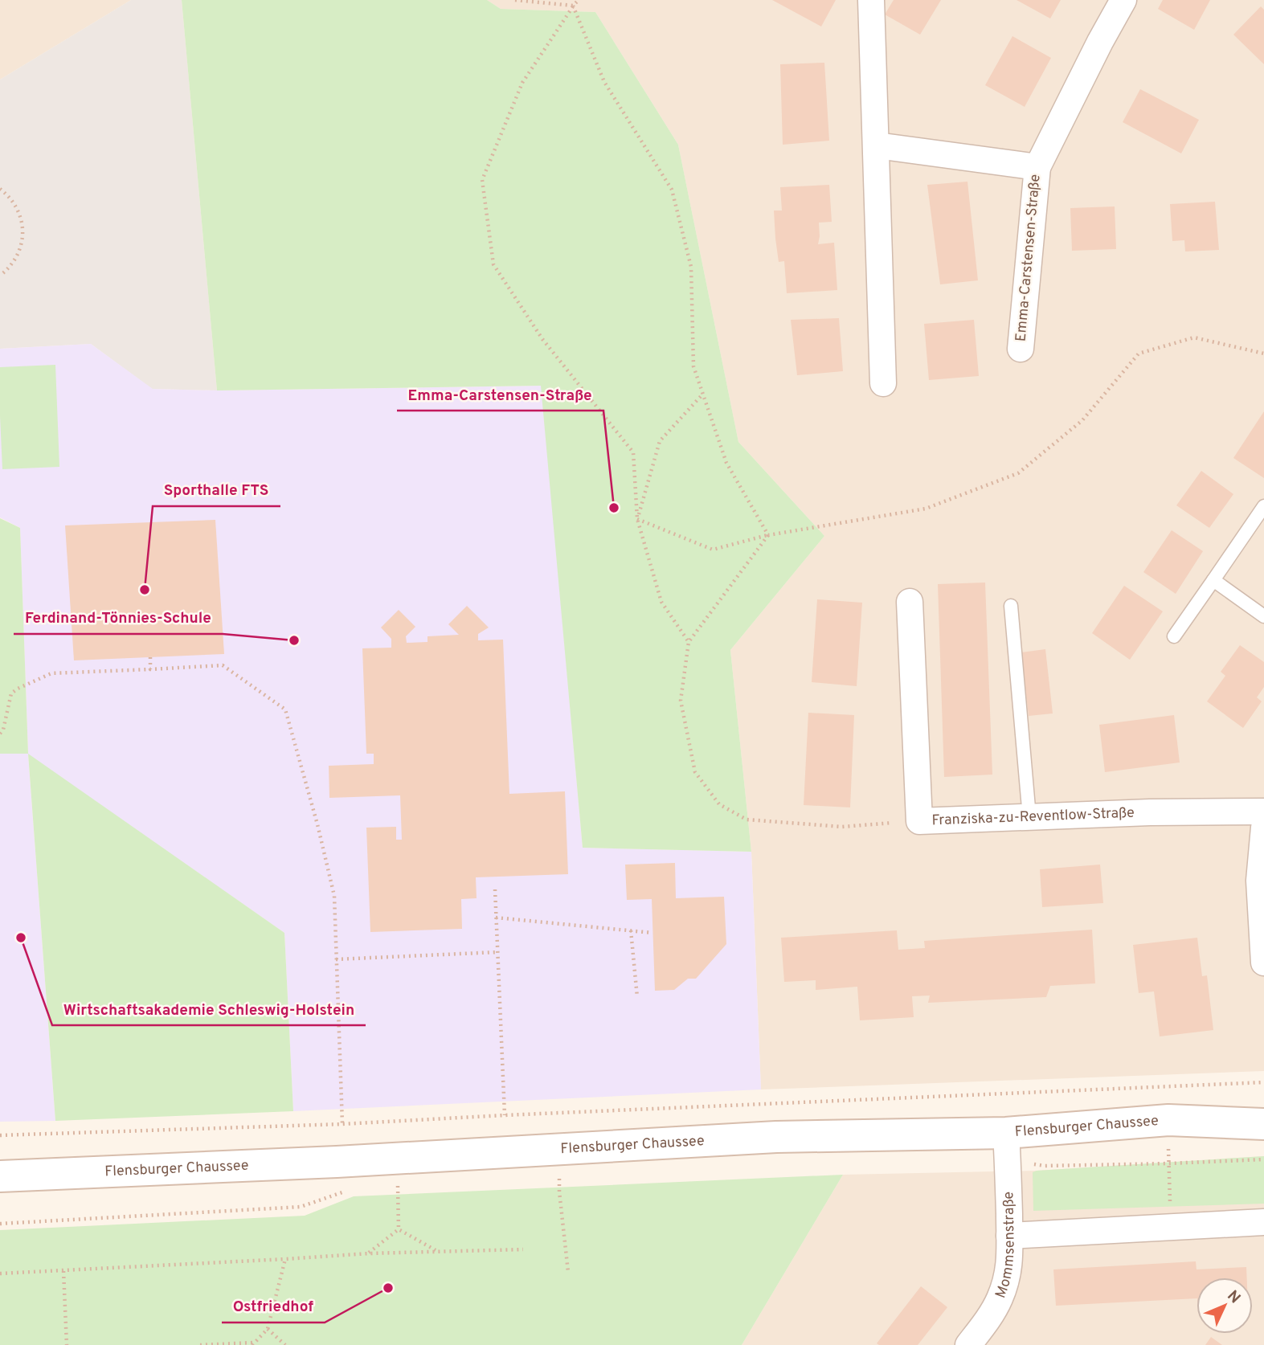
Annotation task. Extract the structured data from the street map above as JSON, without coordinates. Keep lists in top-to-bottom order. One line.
{"streets":{"main road":["Flensburger Chaussee"],"street":["Emma-Carstensen-Straße","Franziska-zu-Reventlow-Straße","Mommsenstraße"]},"crossings":[["Flensburger Chaussee","Mommsenstraße"]],"places":["Emma-Carstensen-Straße","Sporthalle FTS","Ferdinand-Tönnies-Schule","Wirtschaftsakademie Schleswig-Holstein","Ostfriedhof"],"north":"top right"}
